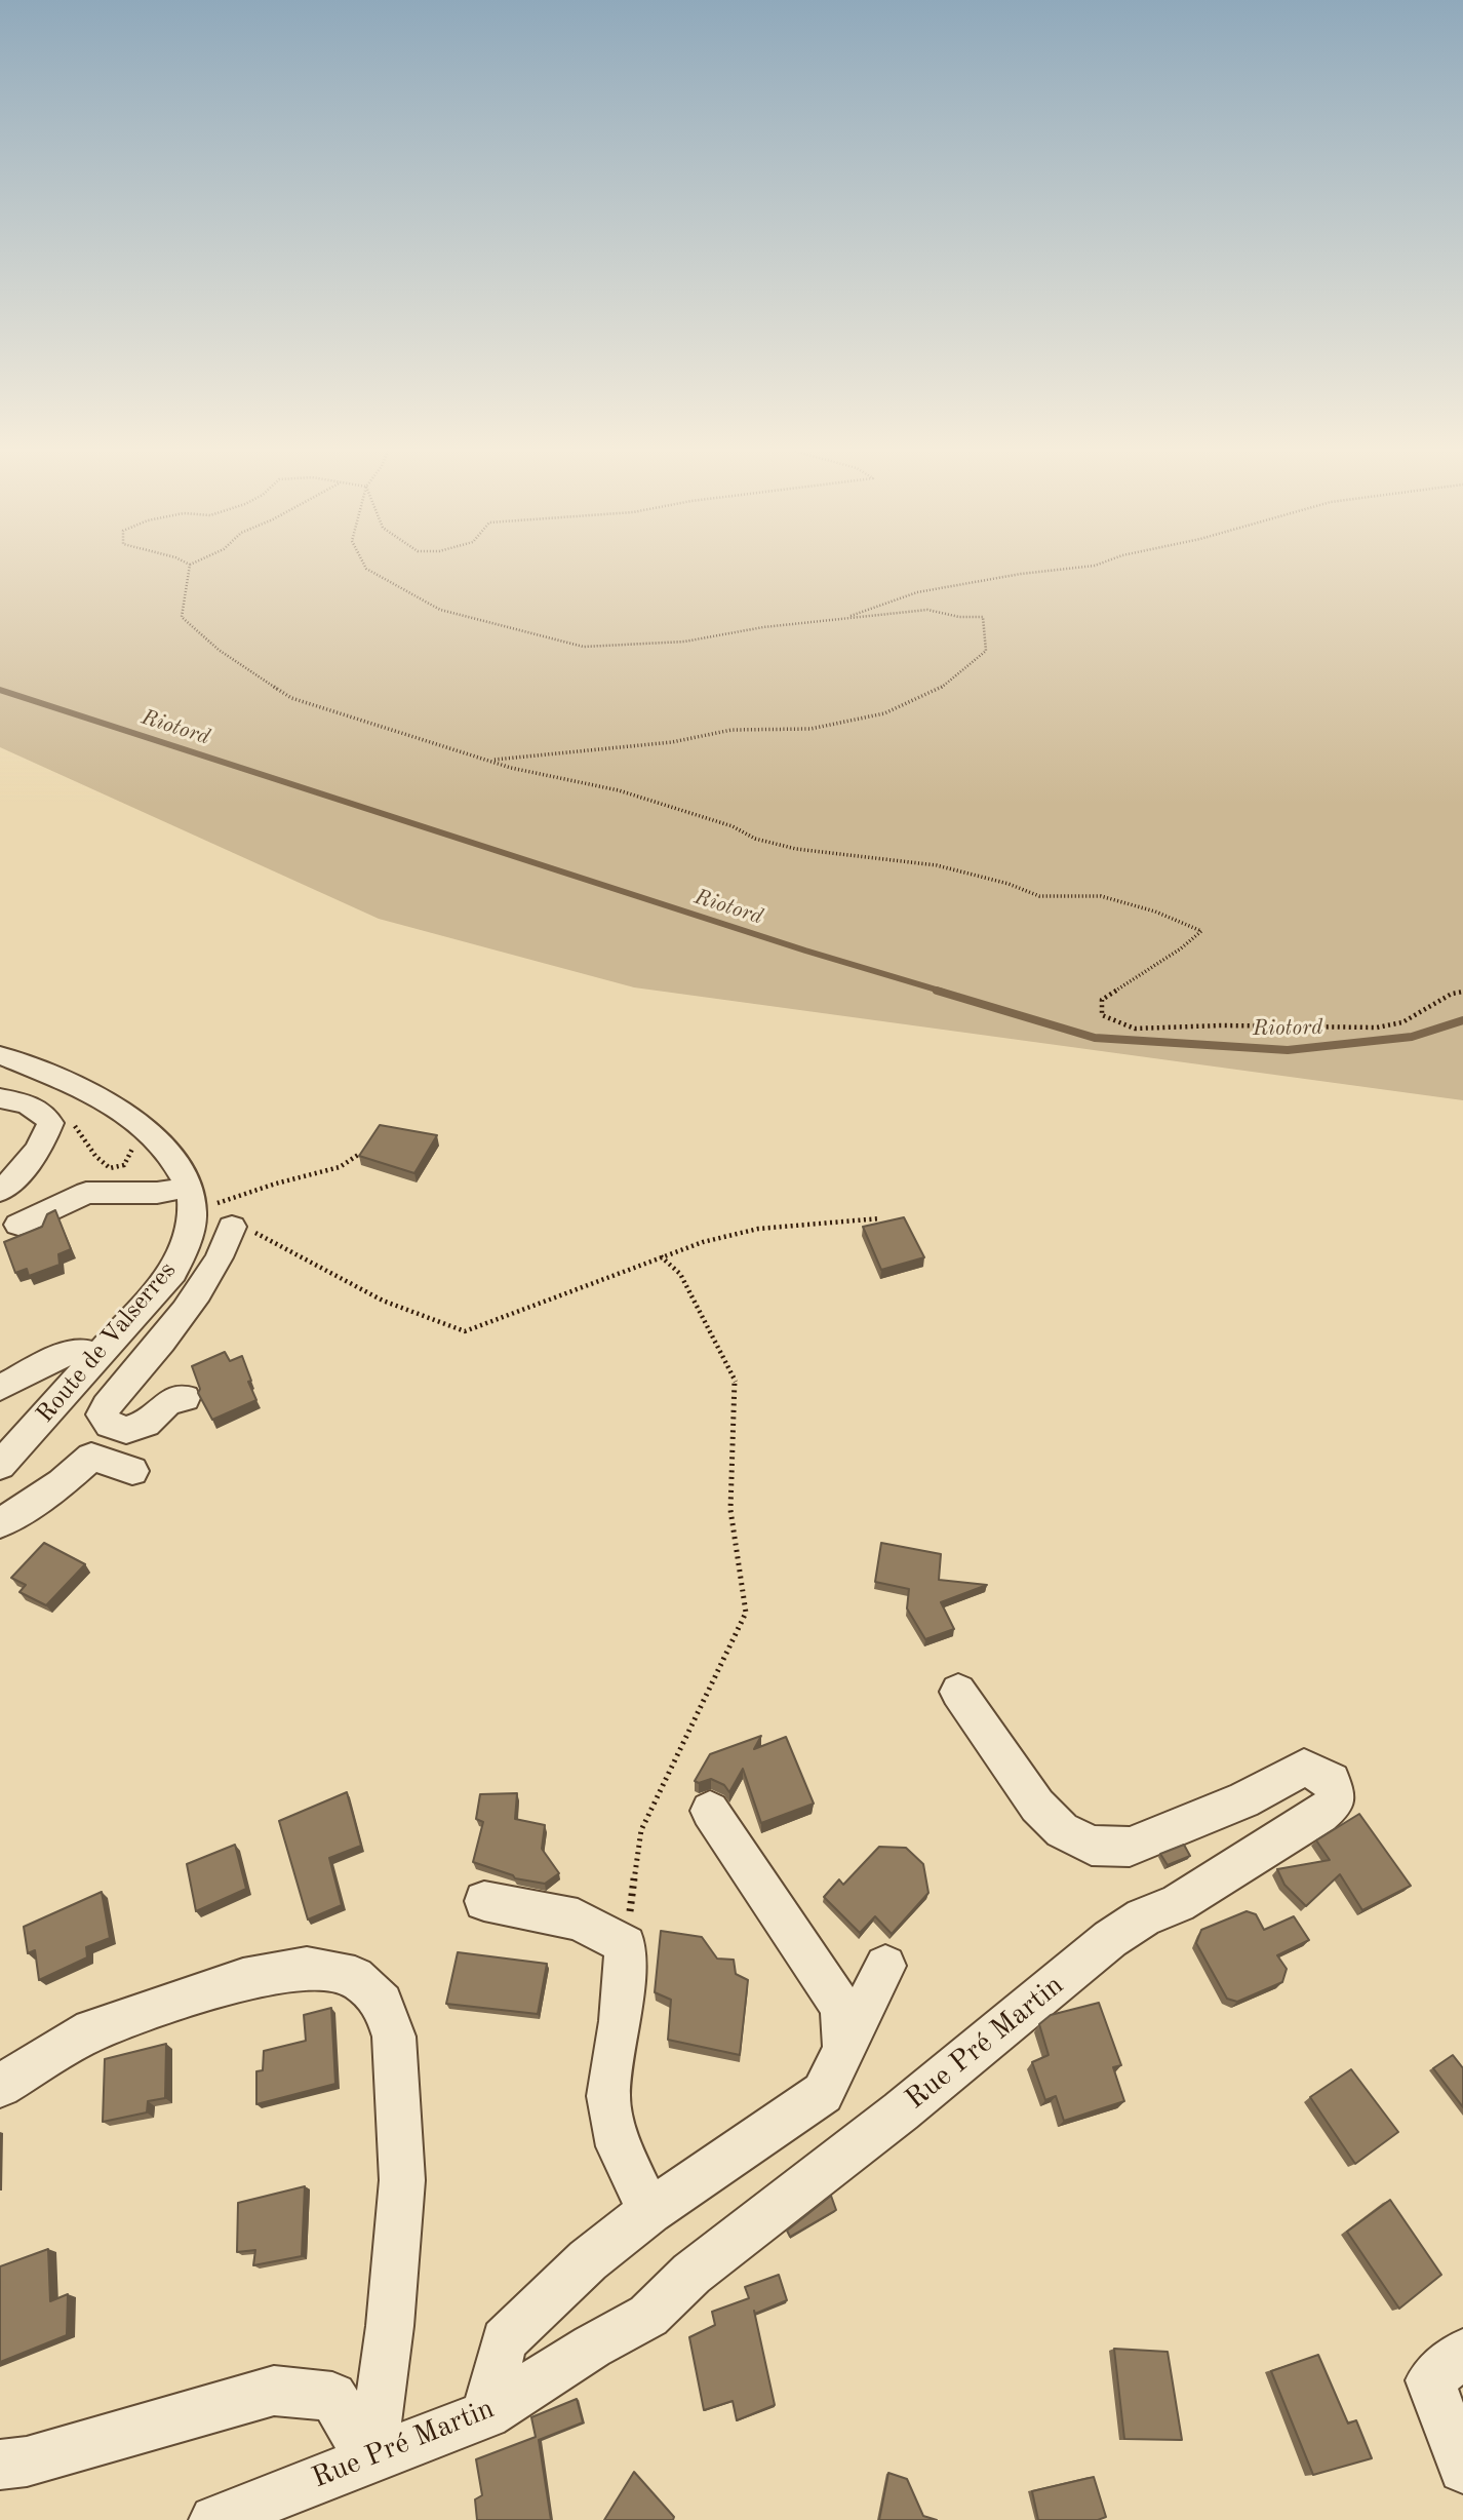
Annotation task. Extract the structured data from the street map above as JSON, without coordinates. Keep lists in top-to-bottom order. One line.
{"streets":{"street":["Route de Valserres","Rue Pré Martin"]},"water":["Riotord"]}
